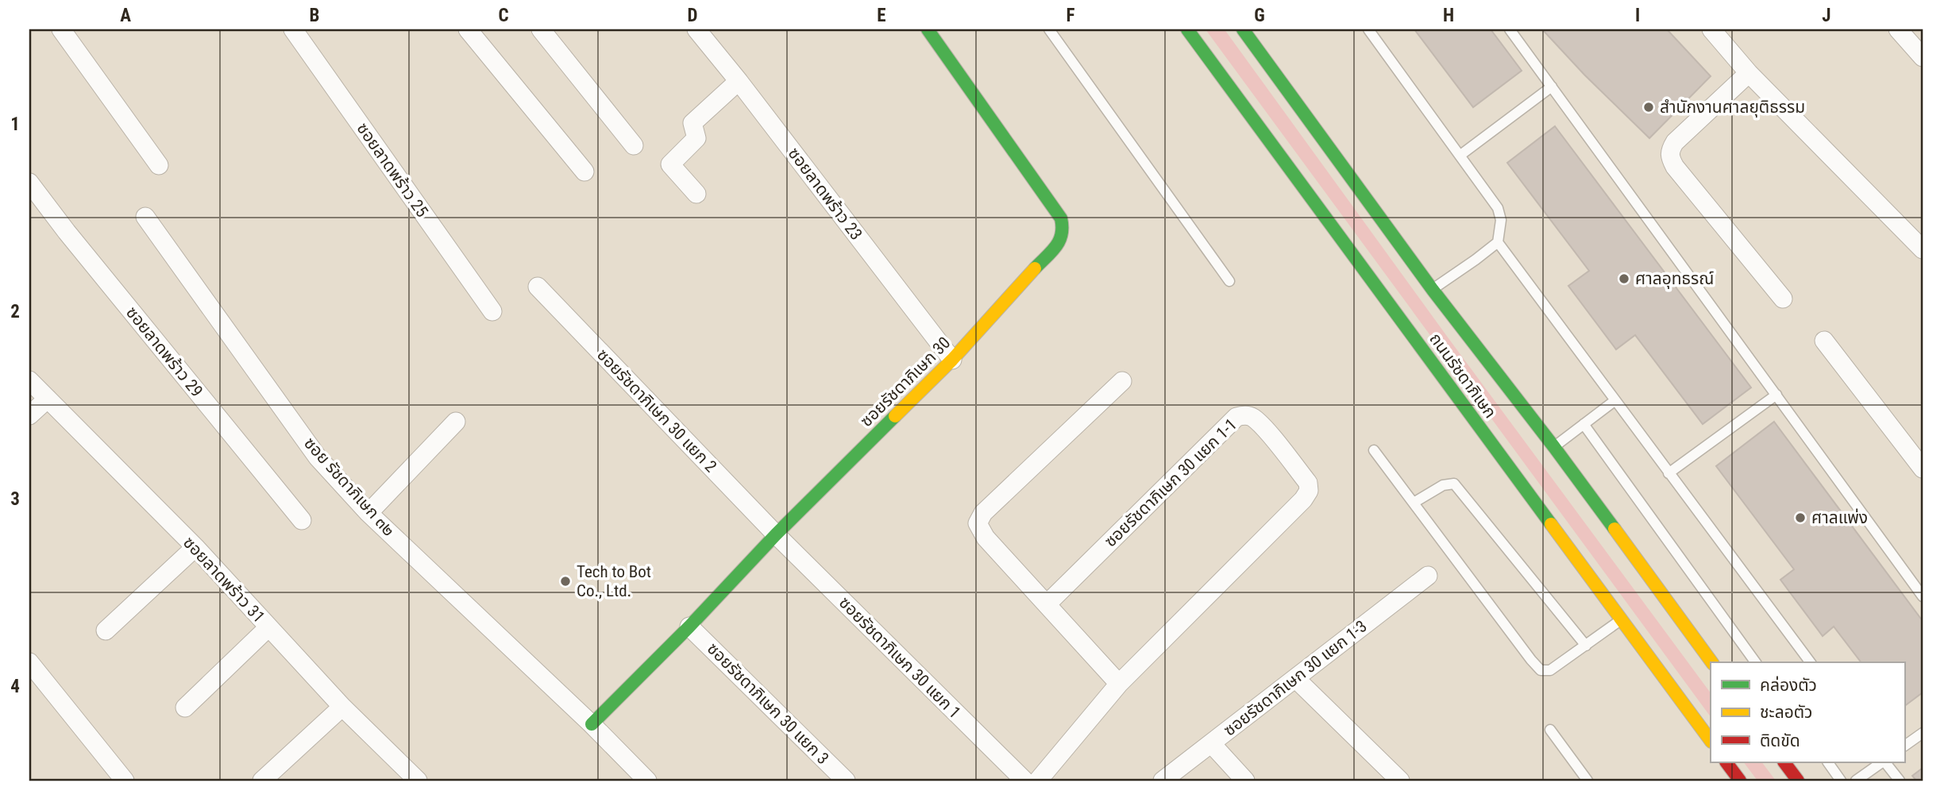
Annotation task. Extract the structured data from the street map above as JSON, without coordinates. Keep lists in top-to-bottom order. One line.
{"streets":{"main road":["ถนนรัชดาภิเษก","ซอยรัชดาภิเษก 30"],"street":["ซอยลาดพร้าว 25","ซอยลาดพร้าว 23","ซอยลาดพร้าว 29","ซอยรัชดาภิเษก 30 แยก 2","ซอยรัชดาภิเษก 30 แยก 1-1","ซอย รัชดาภิเษก ๓๒","ซอยลาดพร้าว 31","ซอยรัชดาภิเษก 30 แยก 1","ซอยรัชดาภิเษก 30 แยก 1-3","ซอยรัชดาภิเษก 30 แยก 3"]},"crossings":[["ซอยลาดพร้าว 23","ซอยรัชดาภิเษก 30"],["ซอยรัชดาภิเษก 30","ซอยรัชดาภิเษก 30 แยก 2"],["ซอยรัชดาภิเษก 30","ซอย รัชดาภิเษก ๓๒"],["ซอยรัชดาภิเษก 30","ซอยรัชดาภิเษก 30 แยก 1"],["ซอยรัชดาภิเษก 30","ซอยรัชดาภิเษก 30 แยก 3"],["ซอยรัชดาภิเษก 30 แยก 2","ซอยรัชดาภิเษก 30 แยก 1"]],"places":["สำนักงานศาลยุติธรรม","ศาลอุทธรณ์","ศาลแพ่ง","Tech to Bot Co., Ltd."],"legend":["คล่องตัว","ชะลอตัว","ติดขัด"],"grid":{"columns":["A","B","C","D","E","F","G","H","I","J"],"rows":["1","2","3","4"]}}
